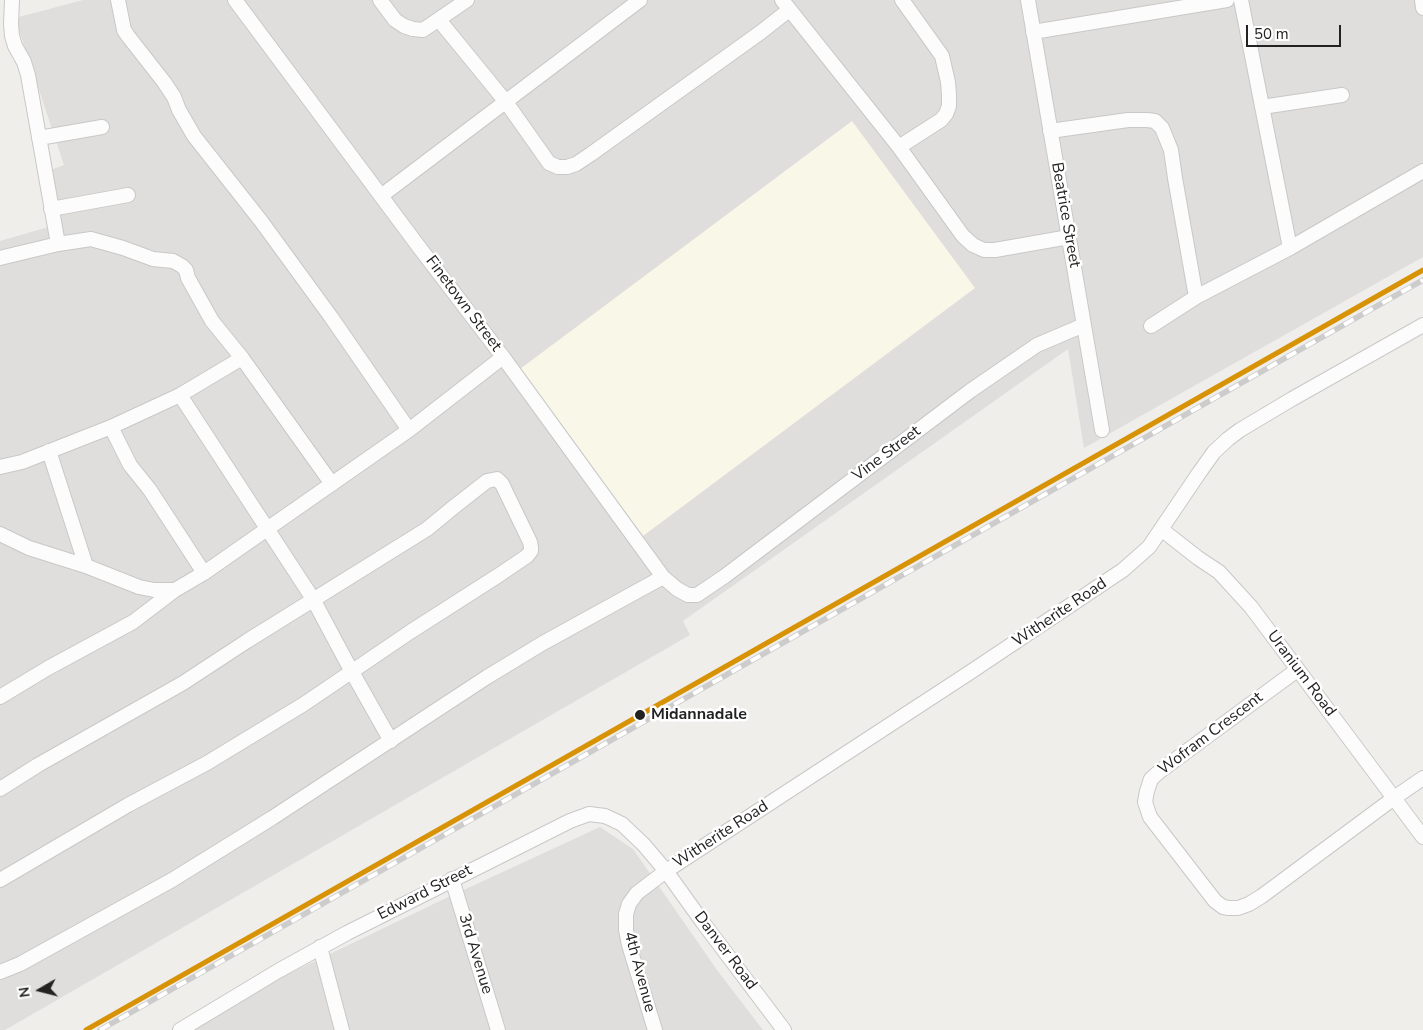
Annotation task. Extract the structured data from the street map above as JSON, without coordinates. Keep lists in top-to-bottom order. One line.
{"streets":{"street":["Beatrice Street","Finetown Street","Vine Street","Witherite Road","Uranium Road","Wofram Crescent","Edward Street","Danver Road","3rd Avenue","4th Avenue"]},"crossings":[["Beatrice Street","Vine Street"],["Finetown Street","Vine Street"],["Witherite Road","Uranium Road"],["Witherite Road","Edward Street"],["Witherite Road","Danver Road"],["Witherite Road","4th Avenue"],["Uranium Road","Wofram Crescent"],["Edward Street","Danver Road"],["Edward Street","3rd Avenue"],["Edward Street","4th Avenue"],["Danver Road","4th Avenue"]],"places":["Midannadale"],"scale_bar":"50 m","north":"left"}
